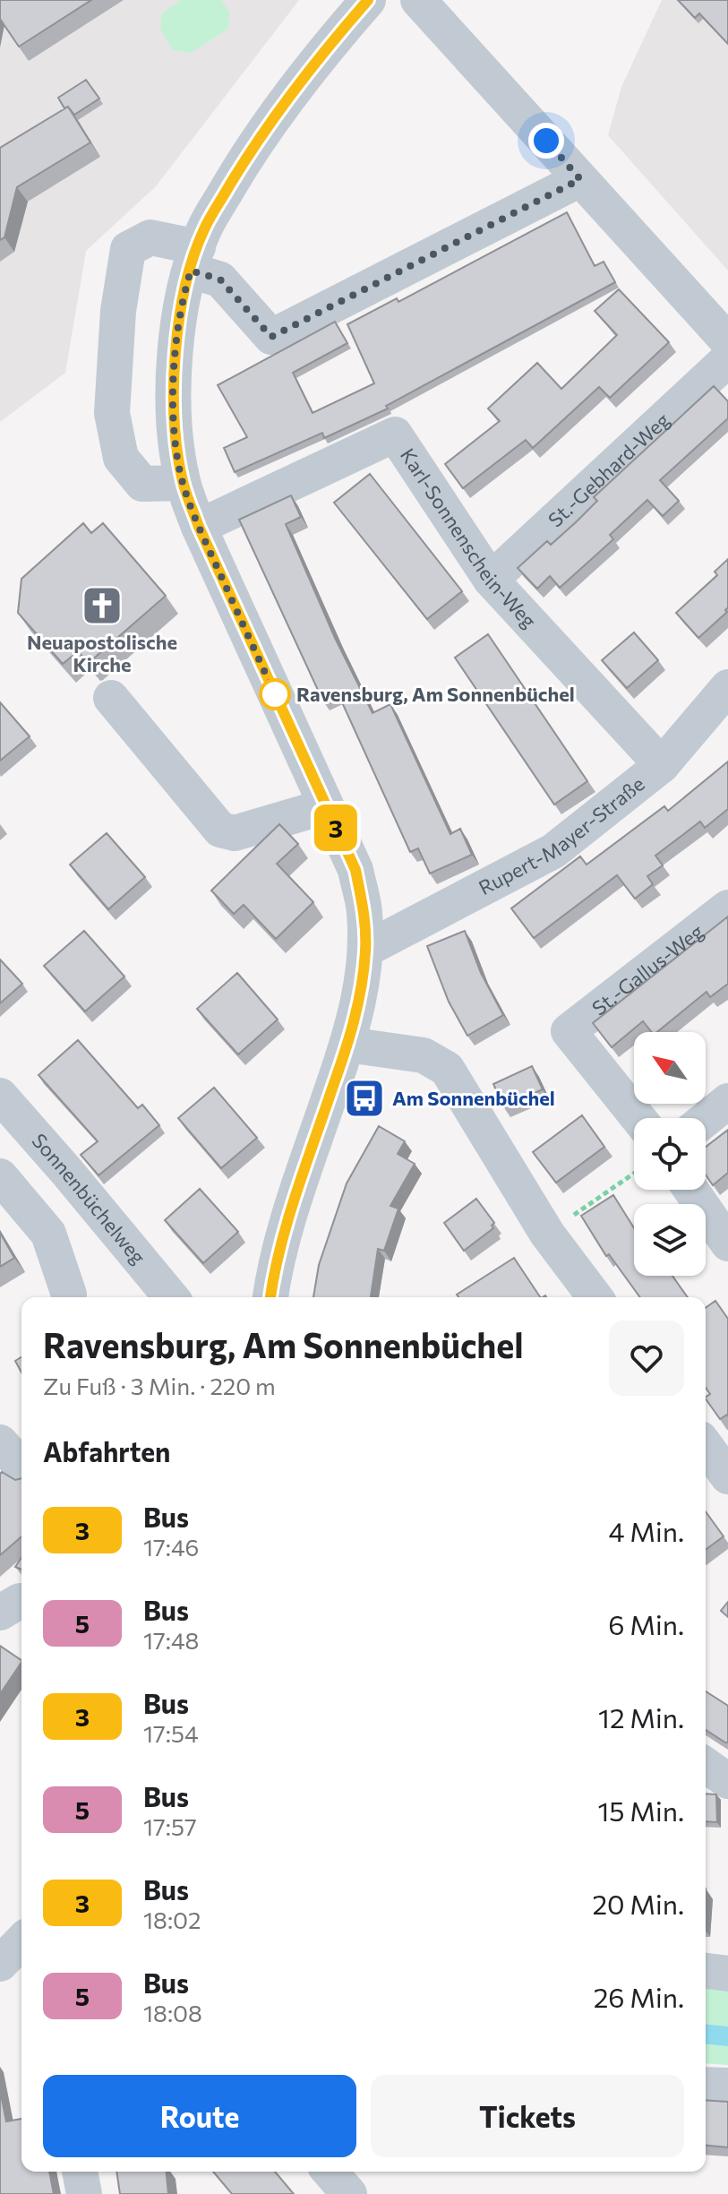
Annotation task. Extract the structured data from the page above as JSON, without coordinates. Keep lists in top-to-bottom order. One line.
{"streets":{"street":["St.-Gebhard-Weg","Karl-Sonnenschein-Weg","Rupert-Mayer-Straße","St.-Gallus-Weg","Sonnenbüchelweg"]},"crossings":[["St.-Gebhard-Weg","Karl-Sonnenschein-Weg"],["Karl-Sonnenschein-Weg","Rupert-Mayer-Straße"]],"places":{"church":["Neuapostolische Kirche"],"other":["Ravensburg, Am Sonnenbüchel"],"bus stop":["Am Sonnenbüchel"]},"lines":["bus line 3"],"north":"top left","page":{"on_map":"3","heading":[["Ravensburg, Am Sonnenbüchel","Zu Fuß · 3 Min. · 220 m"],"Abfahrten"],"list":[{"mark":"3","name":"Bus","note":"17:46","value":"4 Min."},{"mark":"5","name":"Bus","note":"17:48","value":"6 Min."},{"mark":"3","name":"Bus","note":"17:54","value":"12 Min."},{"mark":"5","name":"Bus","note":"17:57","value":"15 Min."},{"mark":"3","name":"Bus","note":"18:02","value":"20 Min."},{"mark":"5","name":"Bus","note":"18:08","value":"26 Min."}],"buttons":["Route","Tickets"]}}
